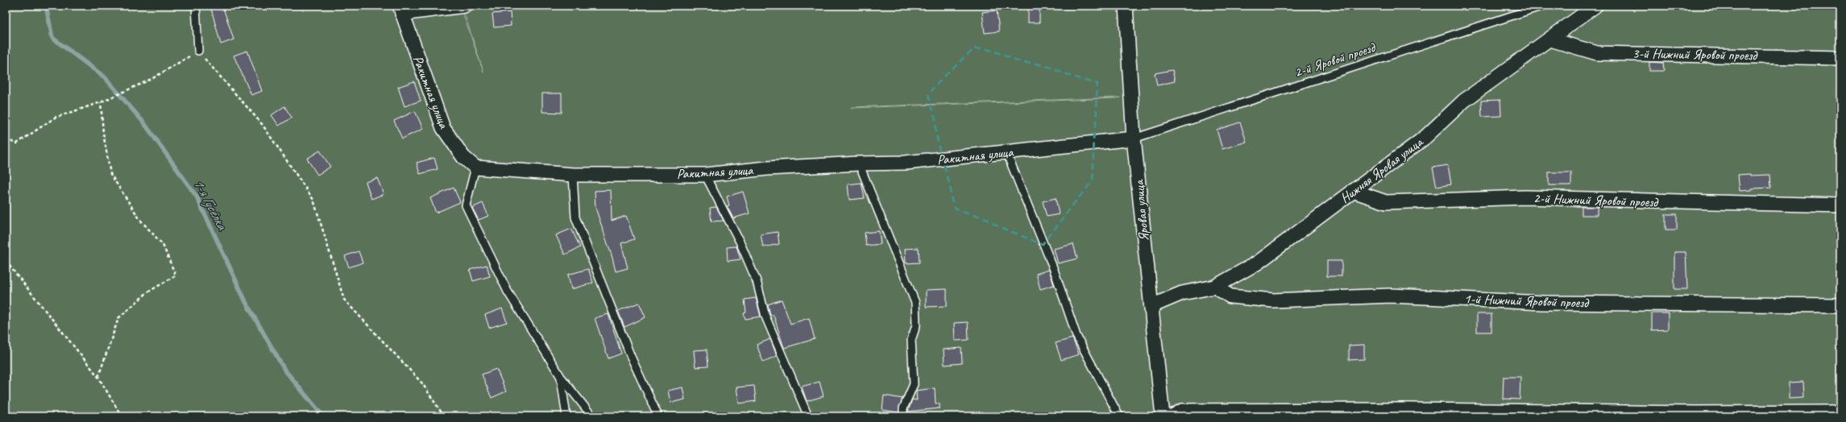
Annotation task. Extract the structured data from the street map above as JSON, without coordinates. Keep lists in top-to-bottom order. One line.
{"streets":{"street":["3-й Нижний Яровой проезд","Ракитная улица","Нижняя Яровая улица","2-й Нижний Яровой проезд","Яровая улица","1-й Нижний Яровой проезд"],"lane":["2-й Яровой проезд"]},"crossings":[["3-й Нижний Яровой проезд","Нижняя Яровая улица"],["2-й Яровой проезд","Ракитная улица"],["2-й Яровой проезд","Яровая улица"],["Ракитная улица","Яровая улица"],["Нижняя Яровая улица","2-й Нижний Яровой проезд"],["Нижняя Яровая улица","Яровая улица"],["Нижняя Яровая улица","1-й Нижний Яровой проезд"]],"water":["1-я Гусёлка"]}
